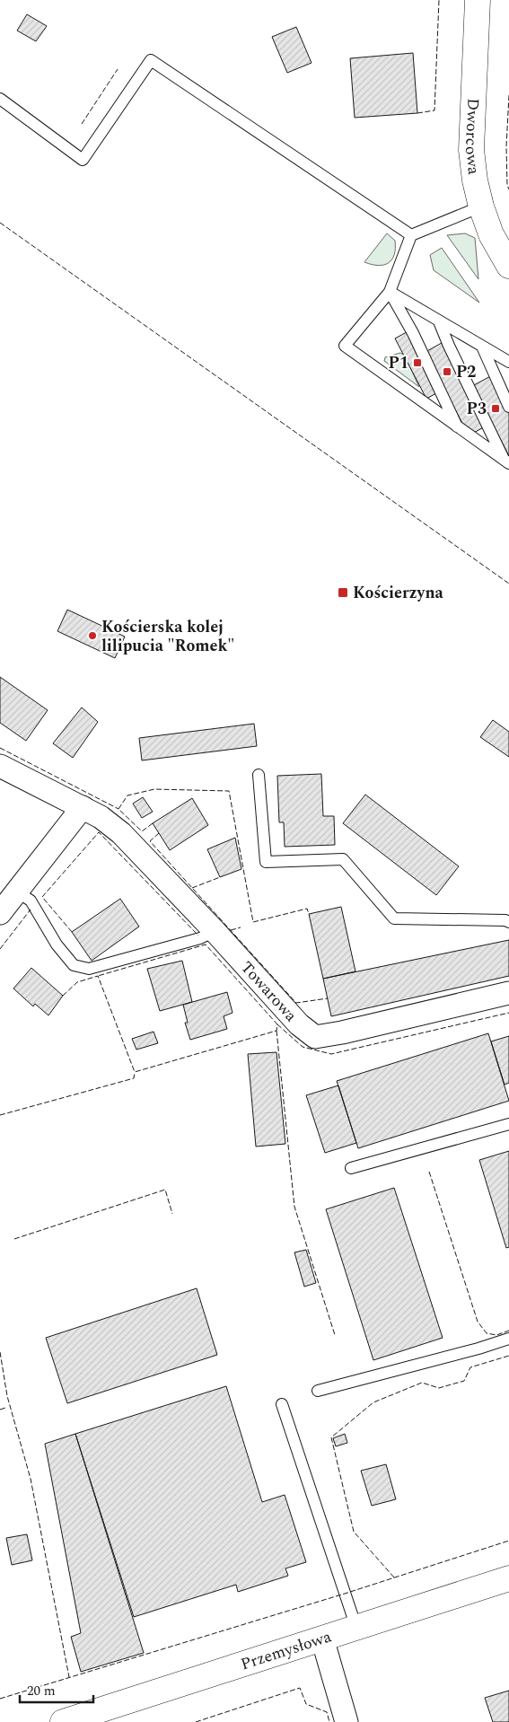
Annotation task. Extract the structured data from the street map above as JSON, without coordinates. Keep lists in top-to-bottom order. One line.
{"streets":{"main road":["Dworcowa","Przemysłowa"],"street":["Towarowa"]},"places":{"transit":["P1","P2","P3","Kościerzyna"],"other":["Kościerska kolej lilipucia \"Romek\""]},"scale_bar":"20 m"}
